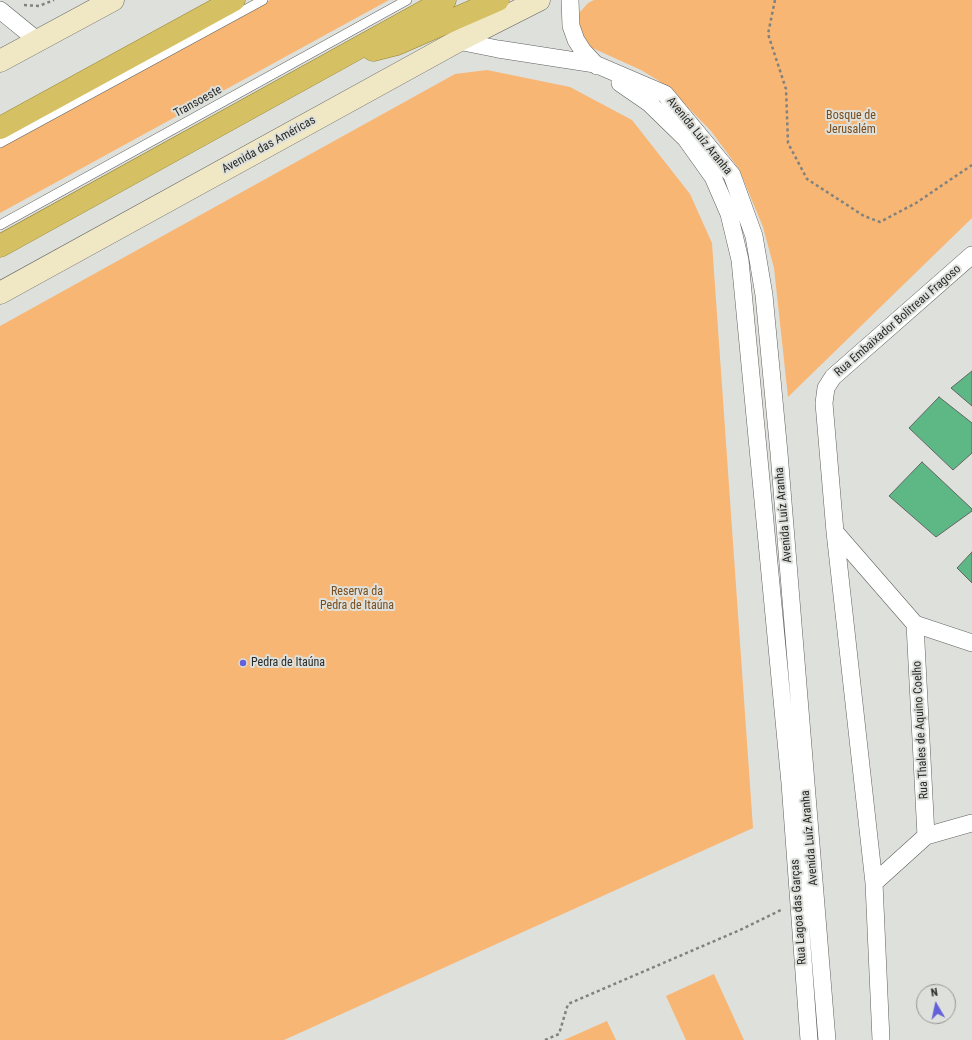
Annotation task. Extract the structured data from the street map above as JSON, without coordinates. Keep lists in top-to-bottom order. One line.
{"streets":{"main road":["Avenida das Américas"],"street":["Avenida Luíz Aranha","Rua Embaixador Bolitreau Fragoso","Rua Thales de Aquino Coelho","Rua Lagoa das Garças"],"lane":["Transoeste"]},"crossings":[["Avenida Luíz Aranha","Avenida das Américas"],["Avenida Luíz Aranha","Rua Lagoa das Garças"]],"parks":["Bosque de Jerusalém","Reserva da Pedra de Itaúna"],"places":["Pedra de Itaúna"],"north":"top"}
